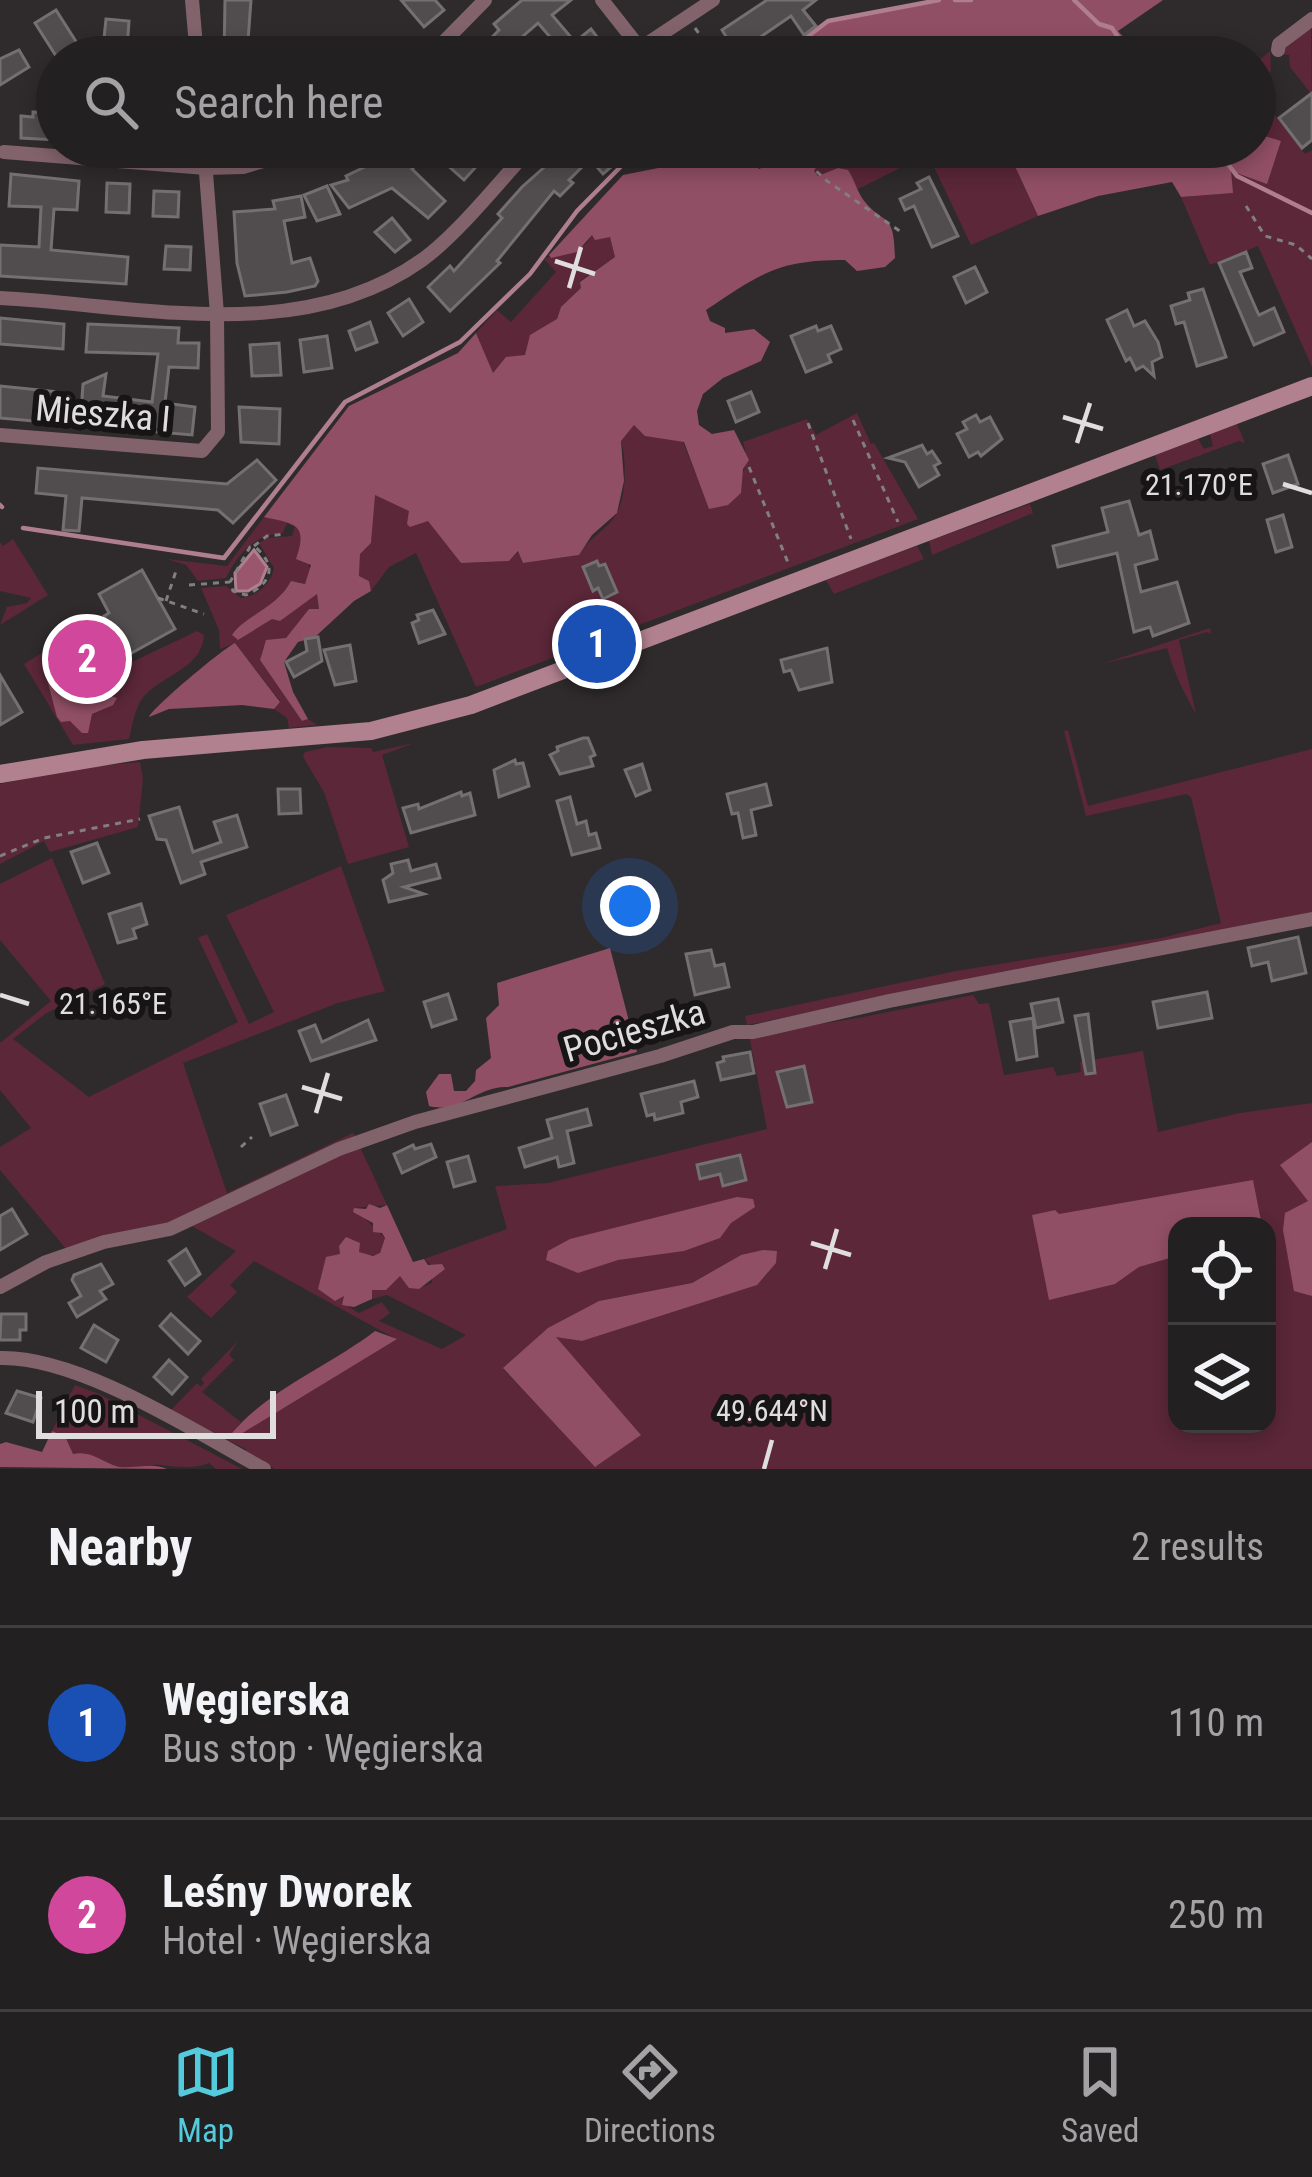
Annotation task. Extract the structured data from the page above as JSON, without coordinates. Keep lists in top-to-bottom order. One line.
{"streets":{"street":["Mieszka I","Pocieszka"]},"scale_bar":"100 m","page":{"search":"Search here","pins":["1","2"],"scale":"100 m","heading":["Nearby","2 results"],"list":[{"mark":"1","name":"Węgierska","note":"Bus stop · Węgierska","value":"110 m"},{"mark":"2","name":"Leśny Dworek","note":"Hotel · Węgierska","value":"250 m"}],"nav":["Map","Directions","Saved"]},"coordinates":["21.170°E","21.165°E","49.644°N"]}
